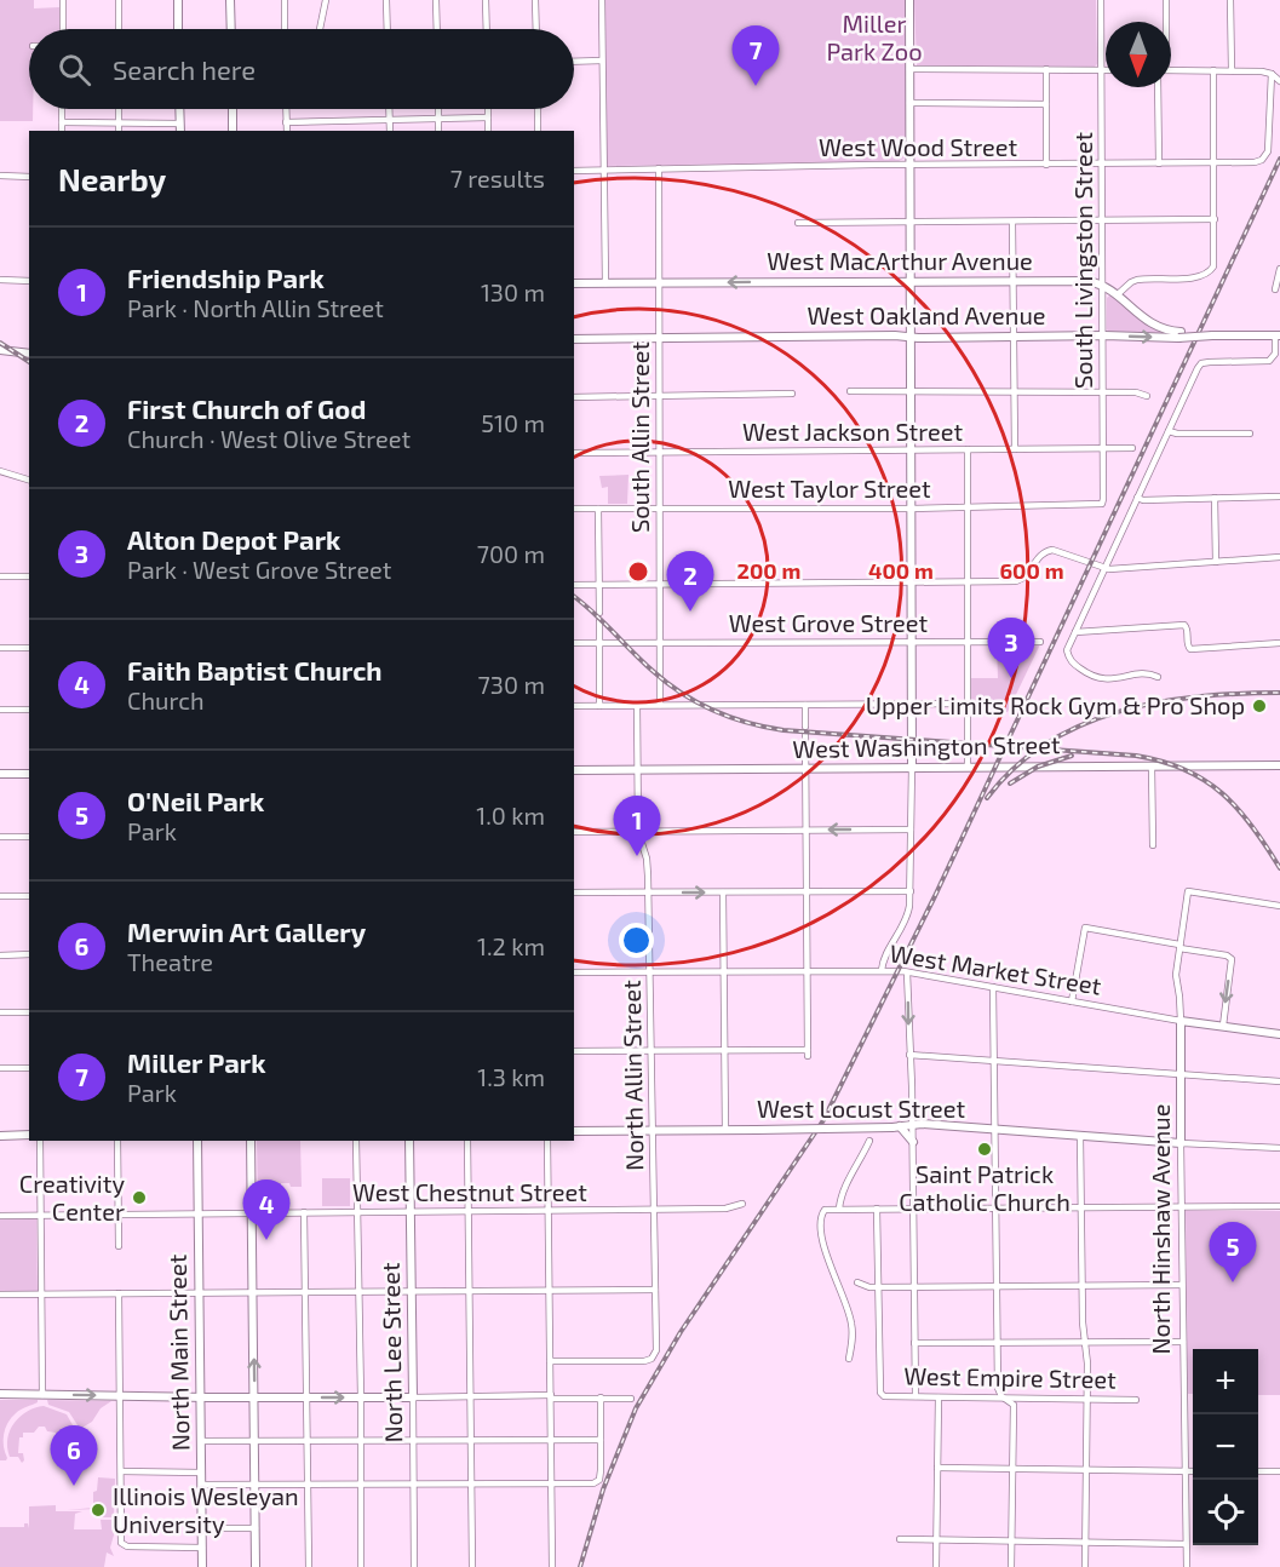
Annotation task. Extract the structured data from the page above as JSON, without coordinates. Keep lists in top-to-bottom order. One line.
{"streets":{"main road":["West MacArthur Avenue","West Oakland Avenue","West Washington Street","West Market Street","West Locust Street","North Hinshaw Avenue","North Main Street","North Lee Street"],"street":["West Wood Street","South Livingston Street","West Jackson Street","South Allin Street","West Taylor Street","West Grove Street","North Allin Street","West Chestnut Street","West Empire Street"]},"crossings":[["West Wood Street","South Livingston Street"],["West Wood Street","South Allin Street"],["South Livingston Street","West MacArthur Avenue"],["South Livingston Street","West Oakland Avenue"],["South Livingston Street","West Jackson Street"],["South Livingston Street","West Taylor Street"],["West MacArthur Avenue","West Oakland Avenue"],["West MacArthur Avenue","South Allin Street"],["West Oakland Avenue","South Allin Street"],["West Jackson Street","South Allin Street"],["South Allin Street","West Taylor Street"],["South Allin Street","West Grove Street"],["West Washington Street","North Allin Street"],["West Market Street","North Allin Street"],["West Market Street","North Hinshaw Avenue"],["North Allin Street","West Locust Street"],["North Allin Street","West Chestnut Street"],["West Locust Street","North Hinshaw Avenue"],["West Chestnut Street","North Main Street"],["West Chestnut Street","North Lee Street"]],"parks":["Miller Park Zoo"],"places":["Upper Limits Rock Gym & Pro Shop","Saint Patrick Catholic Church","Creativity Center","Illinois Wesleyan University"],"north":"bottom","page":{"pins":["7","2","3","1","4","5","6"],"search":"Search here","heading":["Nearby","7 results"],"list":[{"mark":"1","name":"Friendship Park","note":"Park · North Allin Street","value":"130 m"},{"mark":"2","name":"First Church of God","note":"Church · West Olive Street","value":"510 m"},{"mark":"3","name":"Alton Depot Park","note":"Park · West Grove Street","value":"700 m"},{"mark":"4","name":"Faith Baptist Church","note":"Church","value":"730 m"},{"mark":"5","name":"O'Neil Park","note":"Park","value":"1.0 km"},{"mark":"6","name":"Merwin Art Gallery","note":"Theatre","value":"1.2 km"},{"mark":"7","name":"Miller Park","note":"Park","value":"1.3 km"}],"map_buttons":["+","−"]},"rings":["200 m","400 m","600 m"]}
